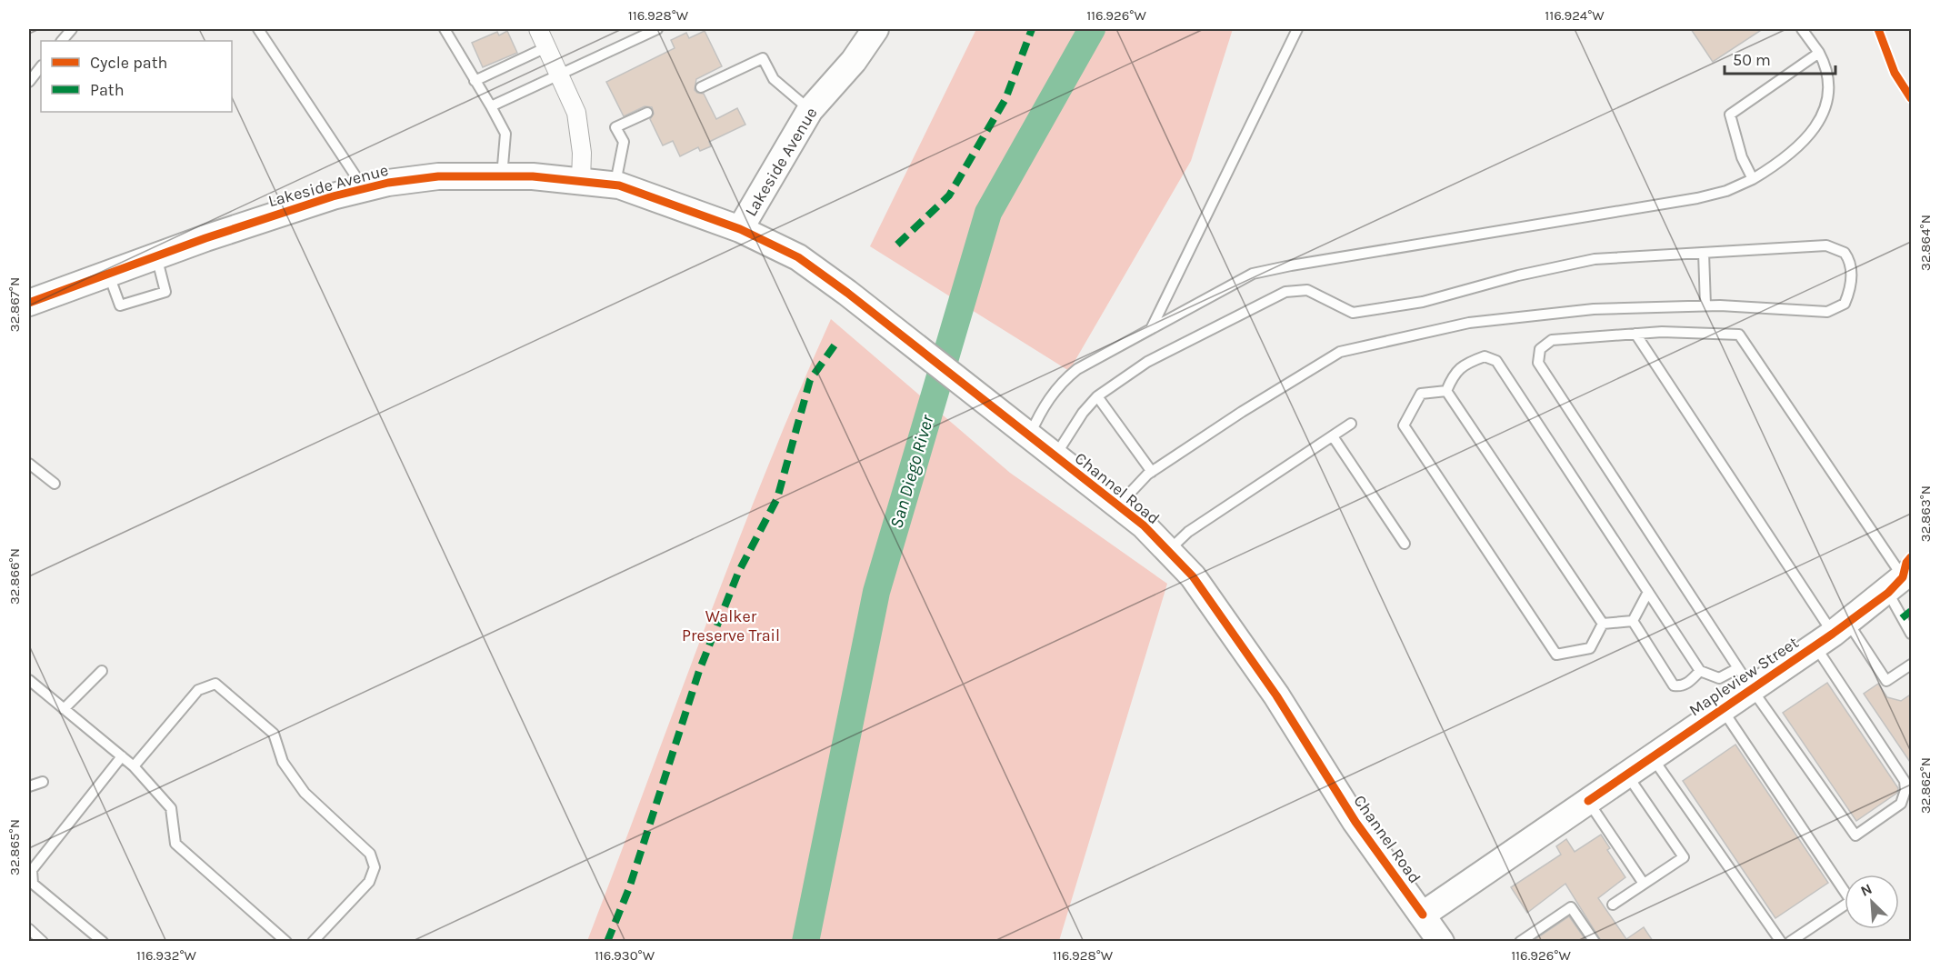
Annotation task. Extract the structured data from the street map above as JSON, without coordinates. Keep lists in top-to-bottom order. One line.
{"streets":{"main road":["Lakeside Avenue","Channel Road","Mapleview Street"]},"crossings":[["Lakeside Avenue","Channel Road"],["Channel Road","Mapleview Street"]],"water":["San Diego River"],"parks":["Walker Preserve Trail"],"legend":["Cycle path","Path"],"scale_bar":"50 m","north":"top left","coordinates":["116.928°W","116.926°W","116.924°W","32.864°N","32.867°N","32.863°N","32.866°N","32.862°N","32.865°N","116.932°W","116.930°W"]}
